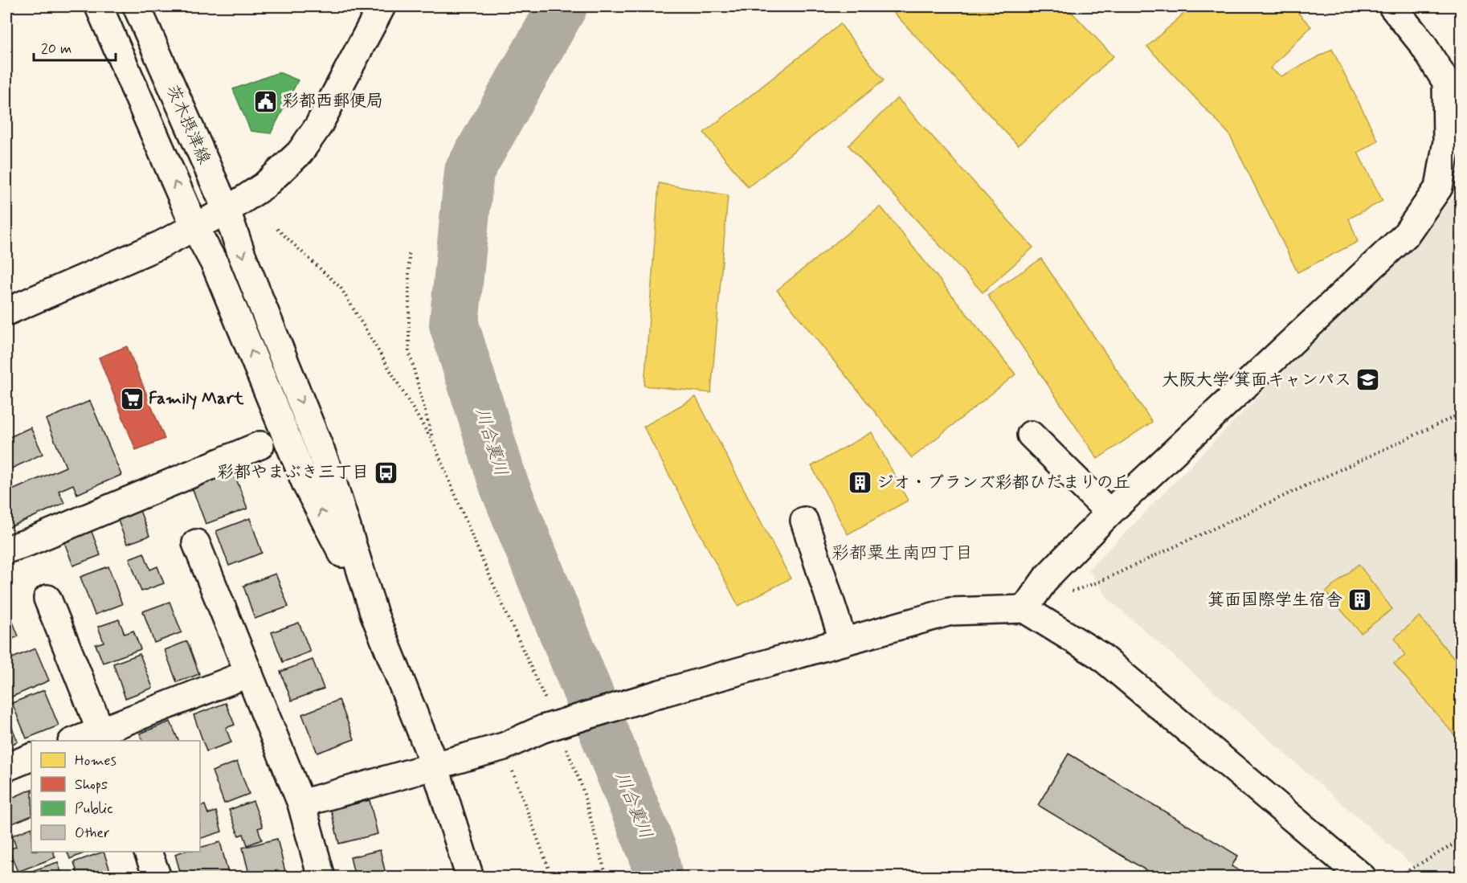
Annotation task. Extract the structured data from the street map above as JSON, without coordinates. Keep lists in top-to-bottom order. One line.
{"streets":{"street":["茨木摂津線"]},"districts":["彩都粟生南四丁目"],"water":["川合裏川"],"places":{"public building":["彩都西郵便局"],"school or university":["大阪大学 箕面キャンパス"],"supermarket":["Family Mart"],"bus stop":["彩都やまぶき三丁目"],"building":["ジオ・ブランズ彩都ひだまりの丘","箕面国際学生宿舎"]},"legend":["Homes","Shops","Public","Other"],"scale_bar":"20 m"}
